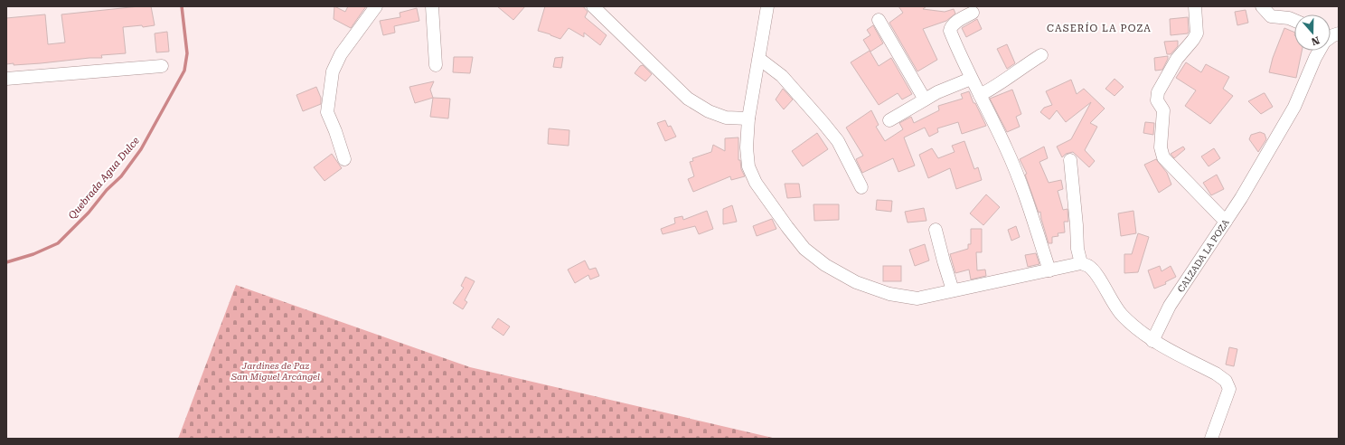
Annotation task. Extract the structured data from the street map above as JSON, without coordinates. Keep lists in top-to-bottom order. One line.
{"streets":{"street":["CALZADA LA POZA"]},"districts":["CASERÍO LA POZA"],"water":["Quebrada Agua Dulce"],"parks":["Jardines de Paz San Miguel Arcángel"],"north":"bottom"}
